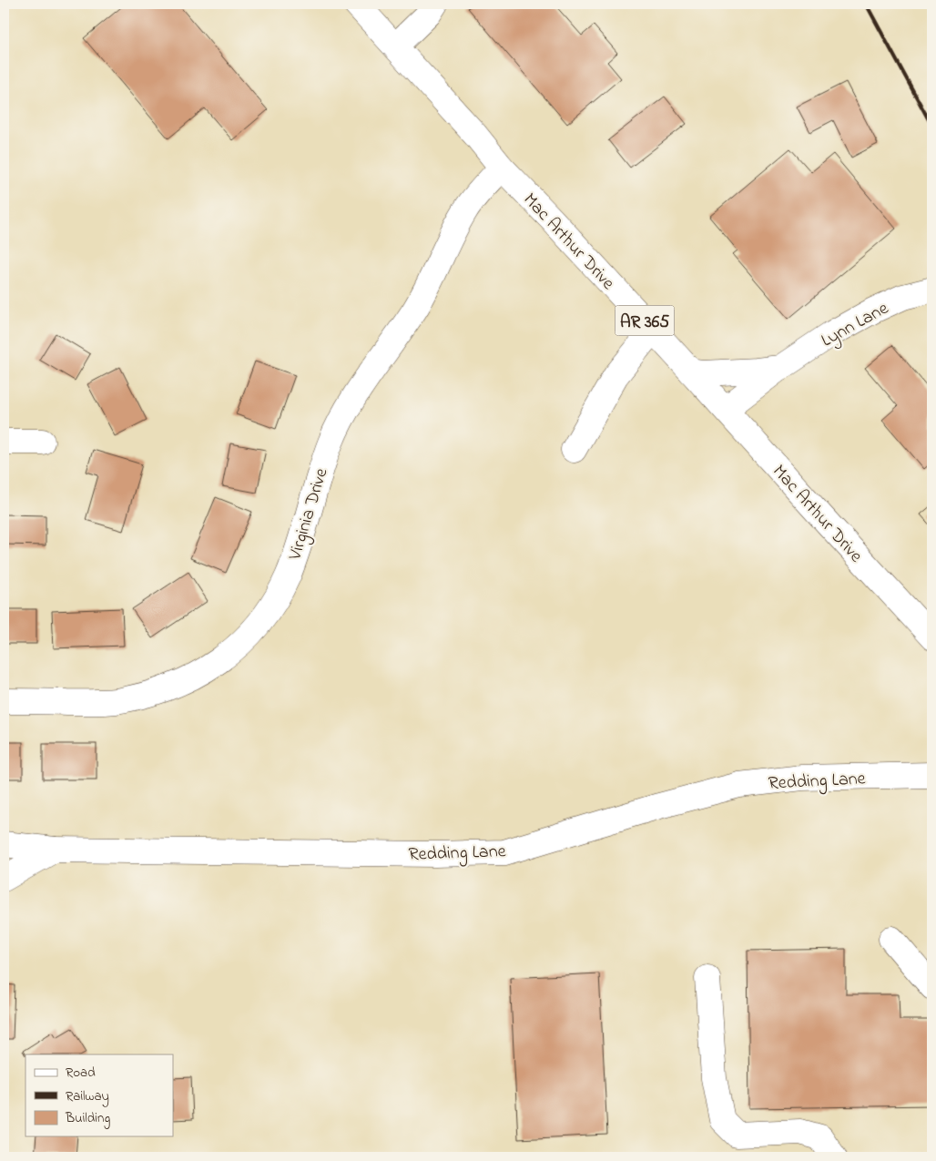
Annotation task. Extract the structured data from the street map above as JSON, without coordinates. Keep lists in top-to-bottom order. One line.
{"streets":{"street":["Mac Arthur Drive","AR 365","Lynn Lane","Virginia Drive","Redding Lane"]},"crossings":[["Mac Arthur Drive","Lynn Lane"],["Mac Arthur Drive","Virginia Drive"]],"legend":["Road","Railway","Building"]}
